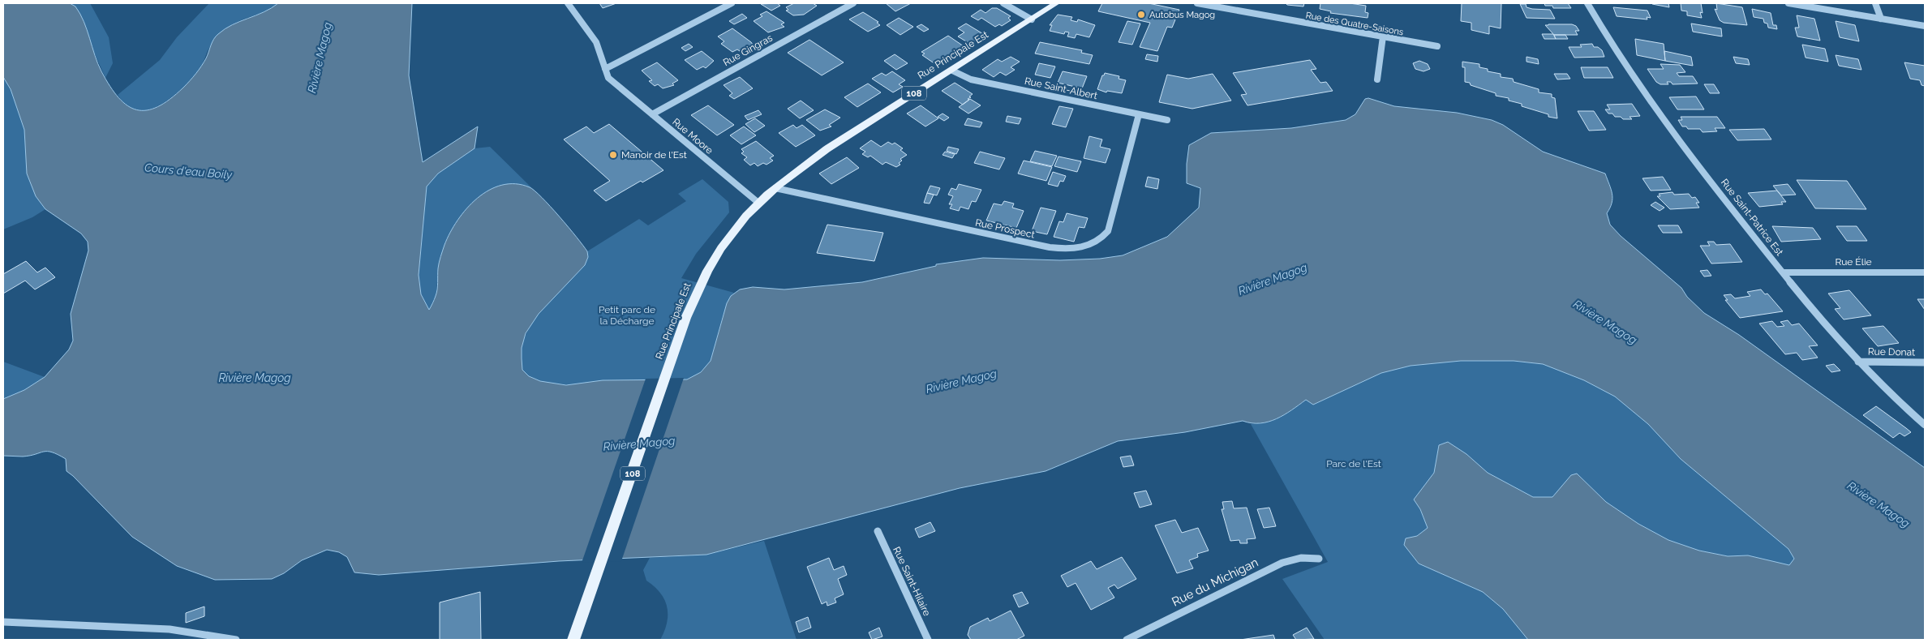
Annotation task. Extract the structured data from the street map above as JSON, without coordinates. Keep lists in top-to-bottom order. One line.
{"streets":{"main road":["Rue Principale Est","108"],"street":["Rue des Quatre-Saisons","Rue Gingras","Rue Saint-Albert","Rue Moore","Rue Saint-Patrice Est","Rue Prospect","Rue Élie","Rue Donat","Rue Saint-Hilaire","Rue du Michigan"]},"crossings":[["Rue Gingras","Rue Moore"],["Rue Principale Est","Rue Saint-Albert"],["Rue Principale Est","Rue Moore"],["Rue Principale Est","Rue Prospect"],["Rue Saint-Albert","Rue Prospect"],["Rue Saint-Patrice Est","Rue Élie"],["Rue Saint-Patrice Est","Rue Donat"]],"water":["Rivière Magog","Cours d'eau Boily"],"parks":["Petit parc de la Décharge","Parc de l'Est"],"places":["Autobus Magog","Manoir de l'Est"]}
